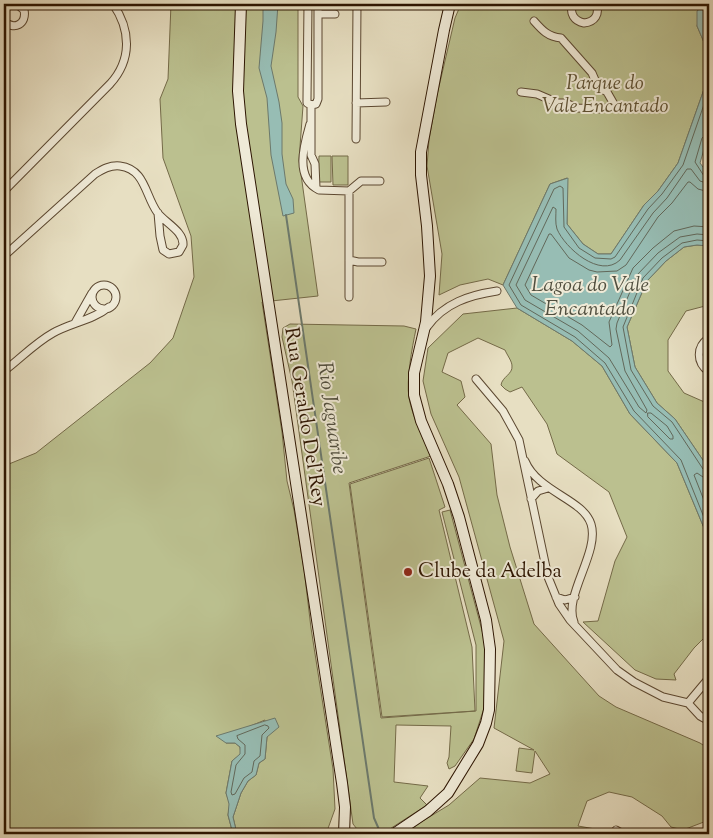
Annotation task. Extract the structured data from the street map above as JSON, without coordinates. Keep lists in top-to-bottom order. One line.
{"streets":{"main road":["Rua Geraldo Del'Rey"]},"water":["Lagoa do Vale Encantado","Rio Jaguaribe"],"parks":["Parque do Vale Encantado"],"places":["Clube da Adelba"]}
